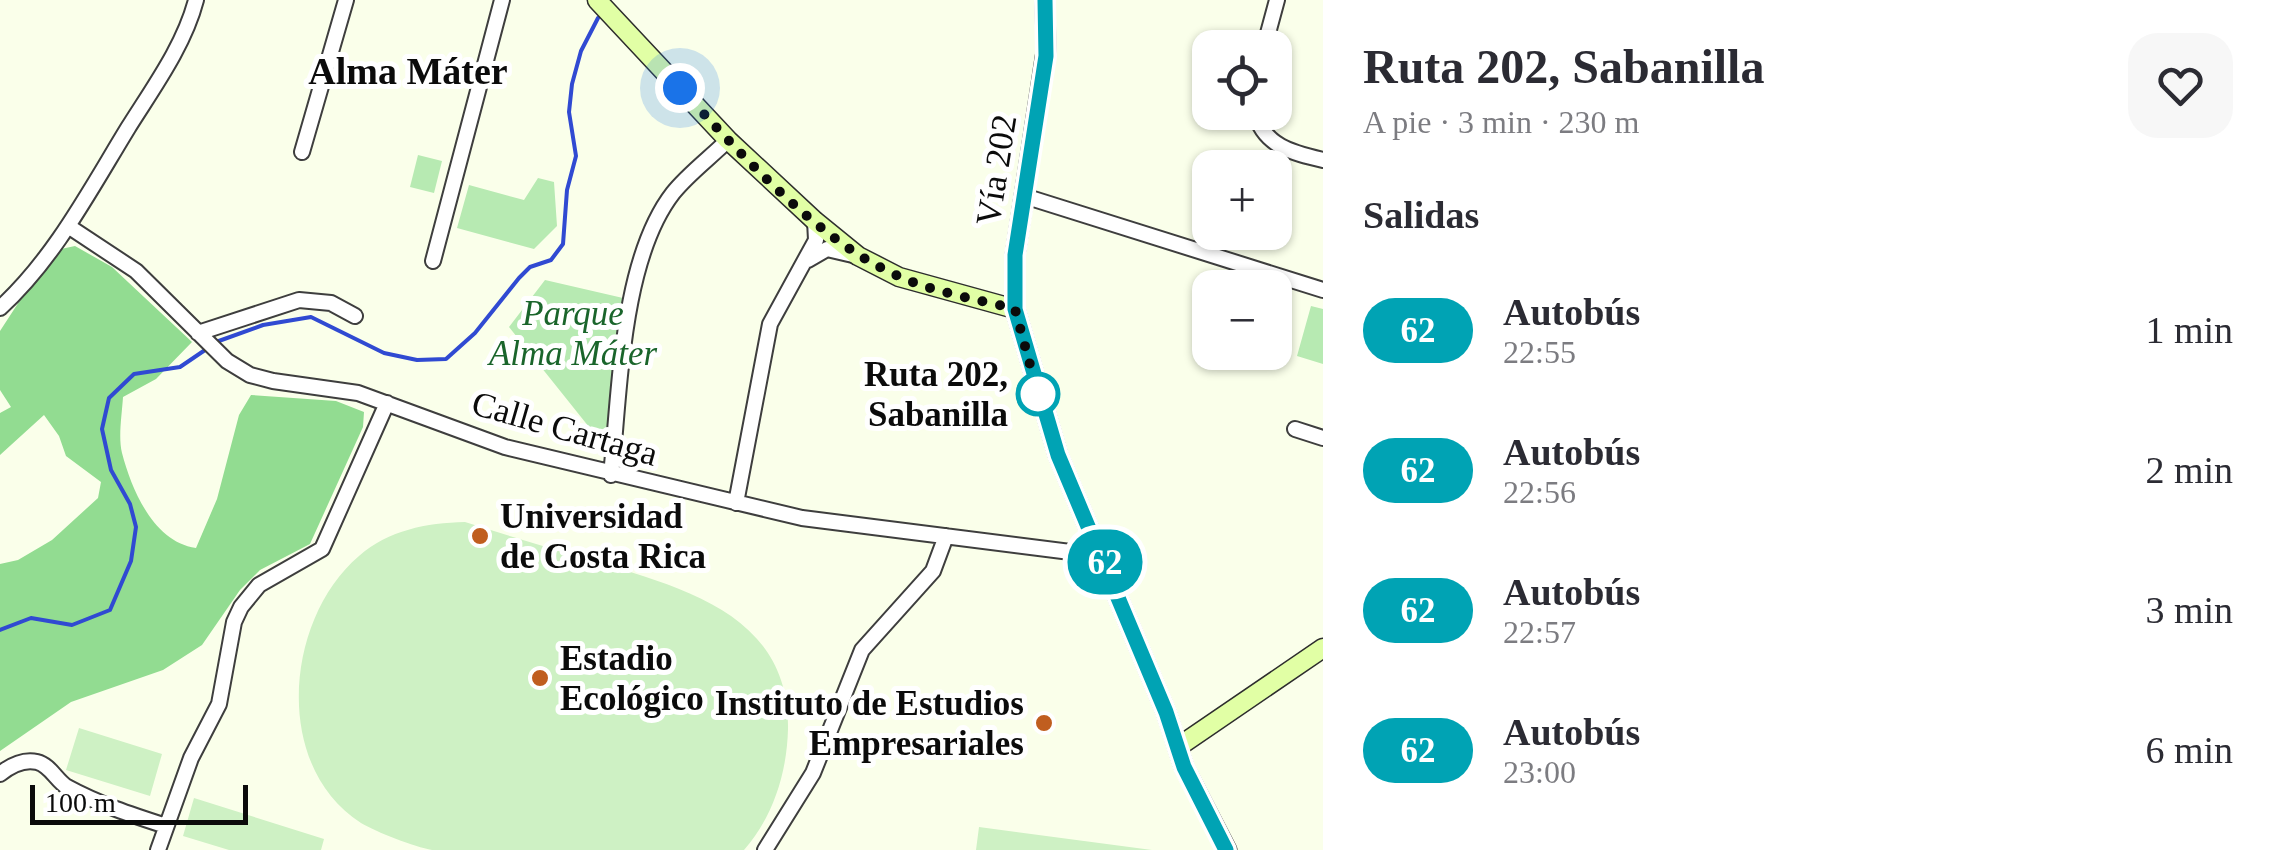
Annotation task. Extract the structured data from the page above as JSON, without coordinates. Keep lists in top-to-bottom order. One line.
{"streets":{"main road":["Vía 202"],"street":["Calle Cartaga"]},"crossings":[["Vía 202","Calle Cartaga"]],"districts":["Alma Máter"],"parks":["Parque Alma Máter"],"places":["Ruta 202, Sabanilla","Universidad de Costa Rica","Estadio Ecológico","Instituto de Estudios Empresariales"],"lines":["bus line 62"],"scale_bar":"100 m","page":{"on_map":"62","heading":[["Ruta 202, Sabanilla","A pie · 3 min · 230 m"],"Salidas"],"map_buttons":["+","−"],"list":[{"mark":"62","name":"Autobús","note":"22:55","value":"1 min"},{"mark":"62","name":"Autobús","note":"22:56","value":"2 min"},{"mark":"62","name":"Autobús","note":"22:57","value":"3 min"},{"mark":"62","name":"Autobús","note":"23:00","value":"6 min"}],"scale":"100 m"}}
